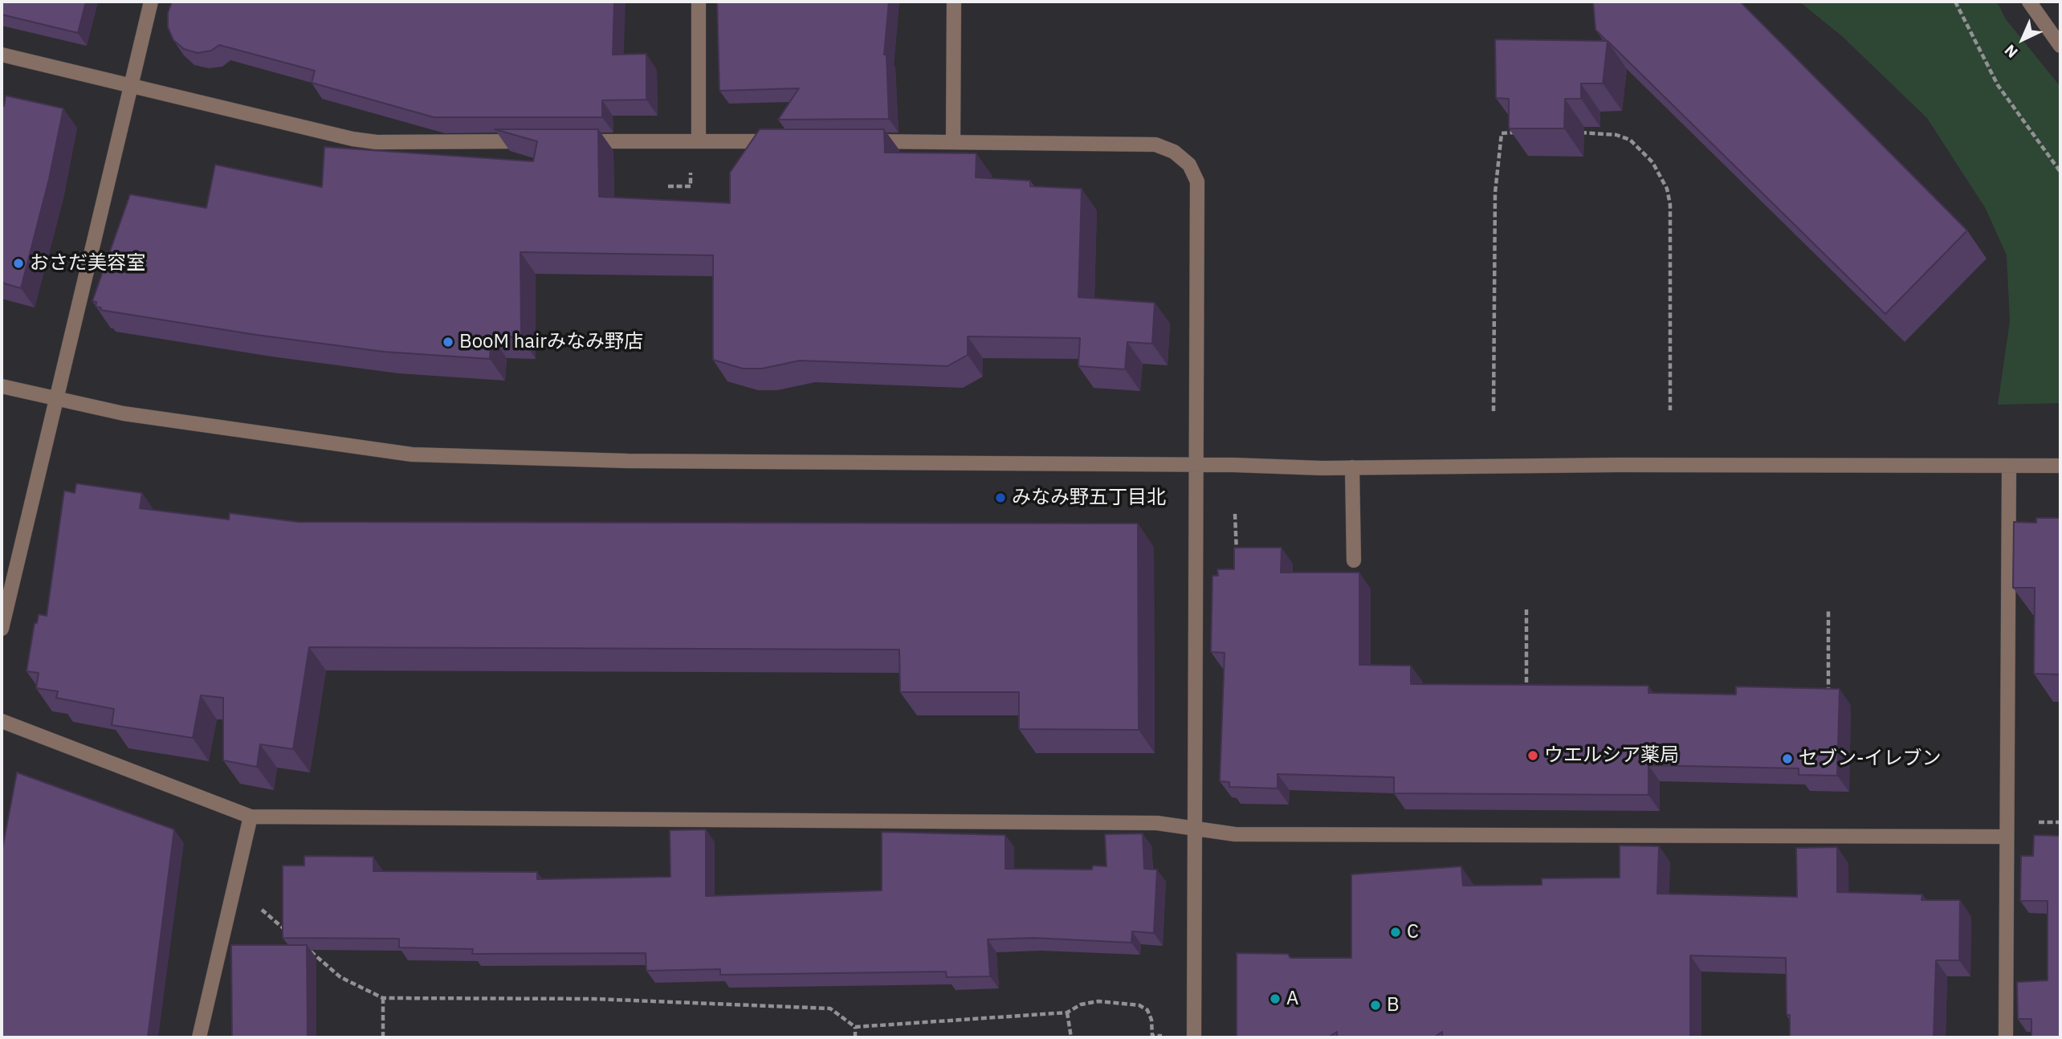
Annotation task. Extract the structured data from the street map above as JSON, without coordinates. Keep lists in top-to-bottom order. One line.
{"places":["おさだ美容室","BooM hairみなみ野店","みなみ野五丁目北","ウエルシア薬局","セブン-イレブン","C","A","B"],"north":"bottom left"}
